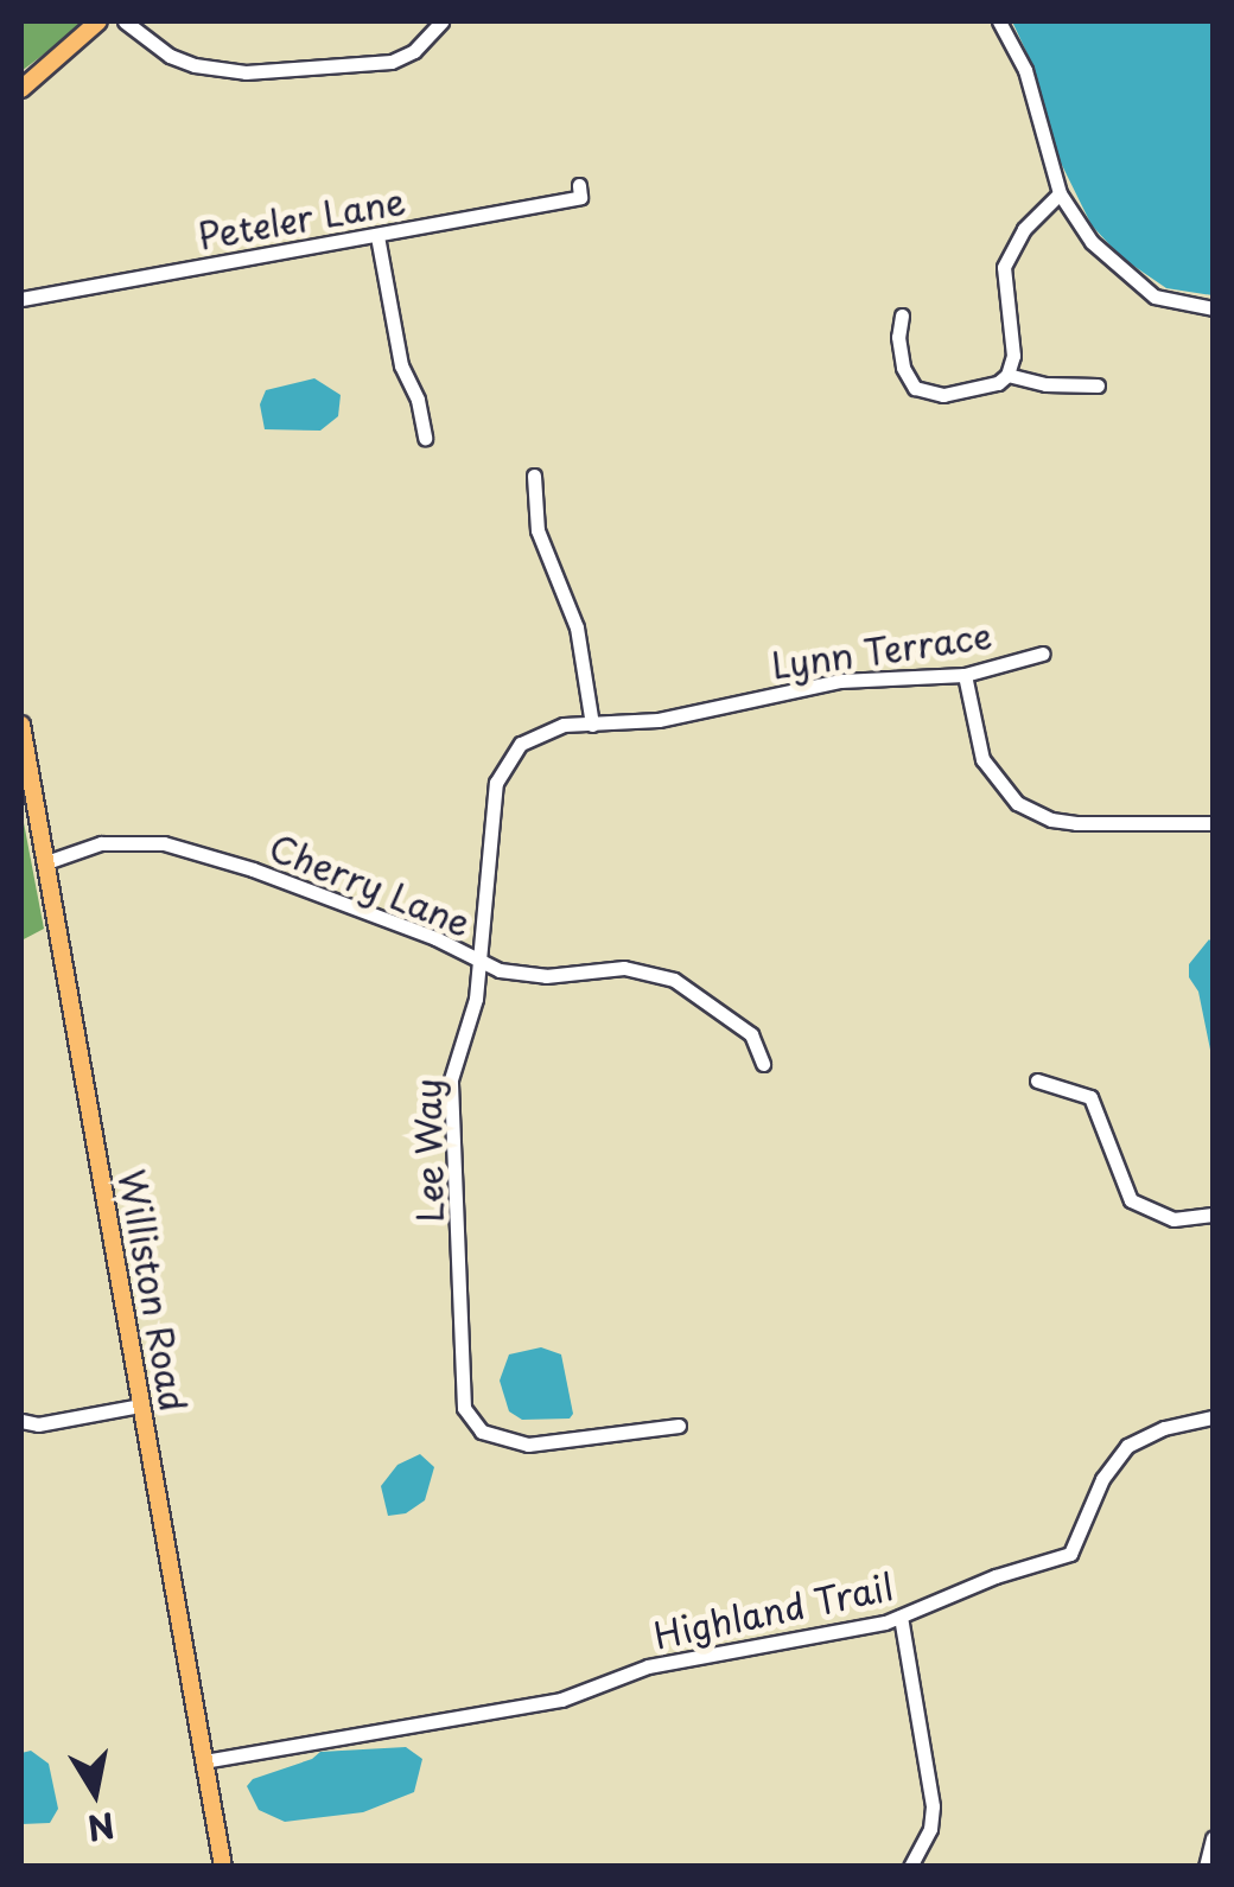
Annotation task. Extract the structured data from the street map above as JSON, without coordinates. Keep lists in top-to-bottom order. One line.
{"streets":{"main road":["Williston Road"],"street":["Peteler Lane","Lynn Terrace","Cherry Lane","Lee Way","Highland Trail"]},"crossings":[["Lynn Terrace","Lee Way"],["Cherry Lane","Lee Way"],["Cherry Lane","Williston Road"],["Williston Road","Highland Trail"]],"north":"bottom"}
